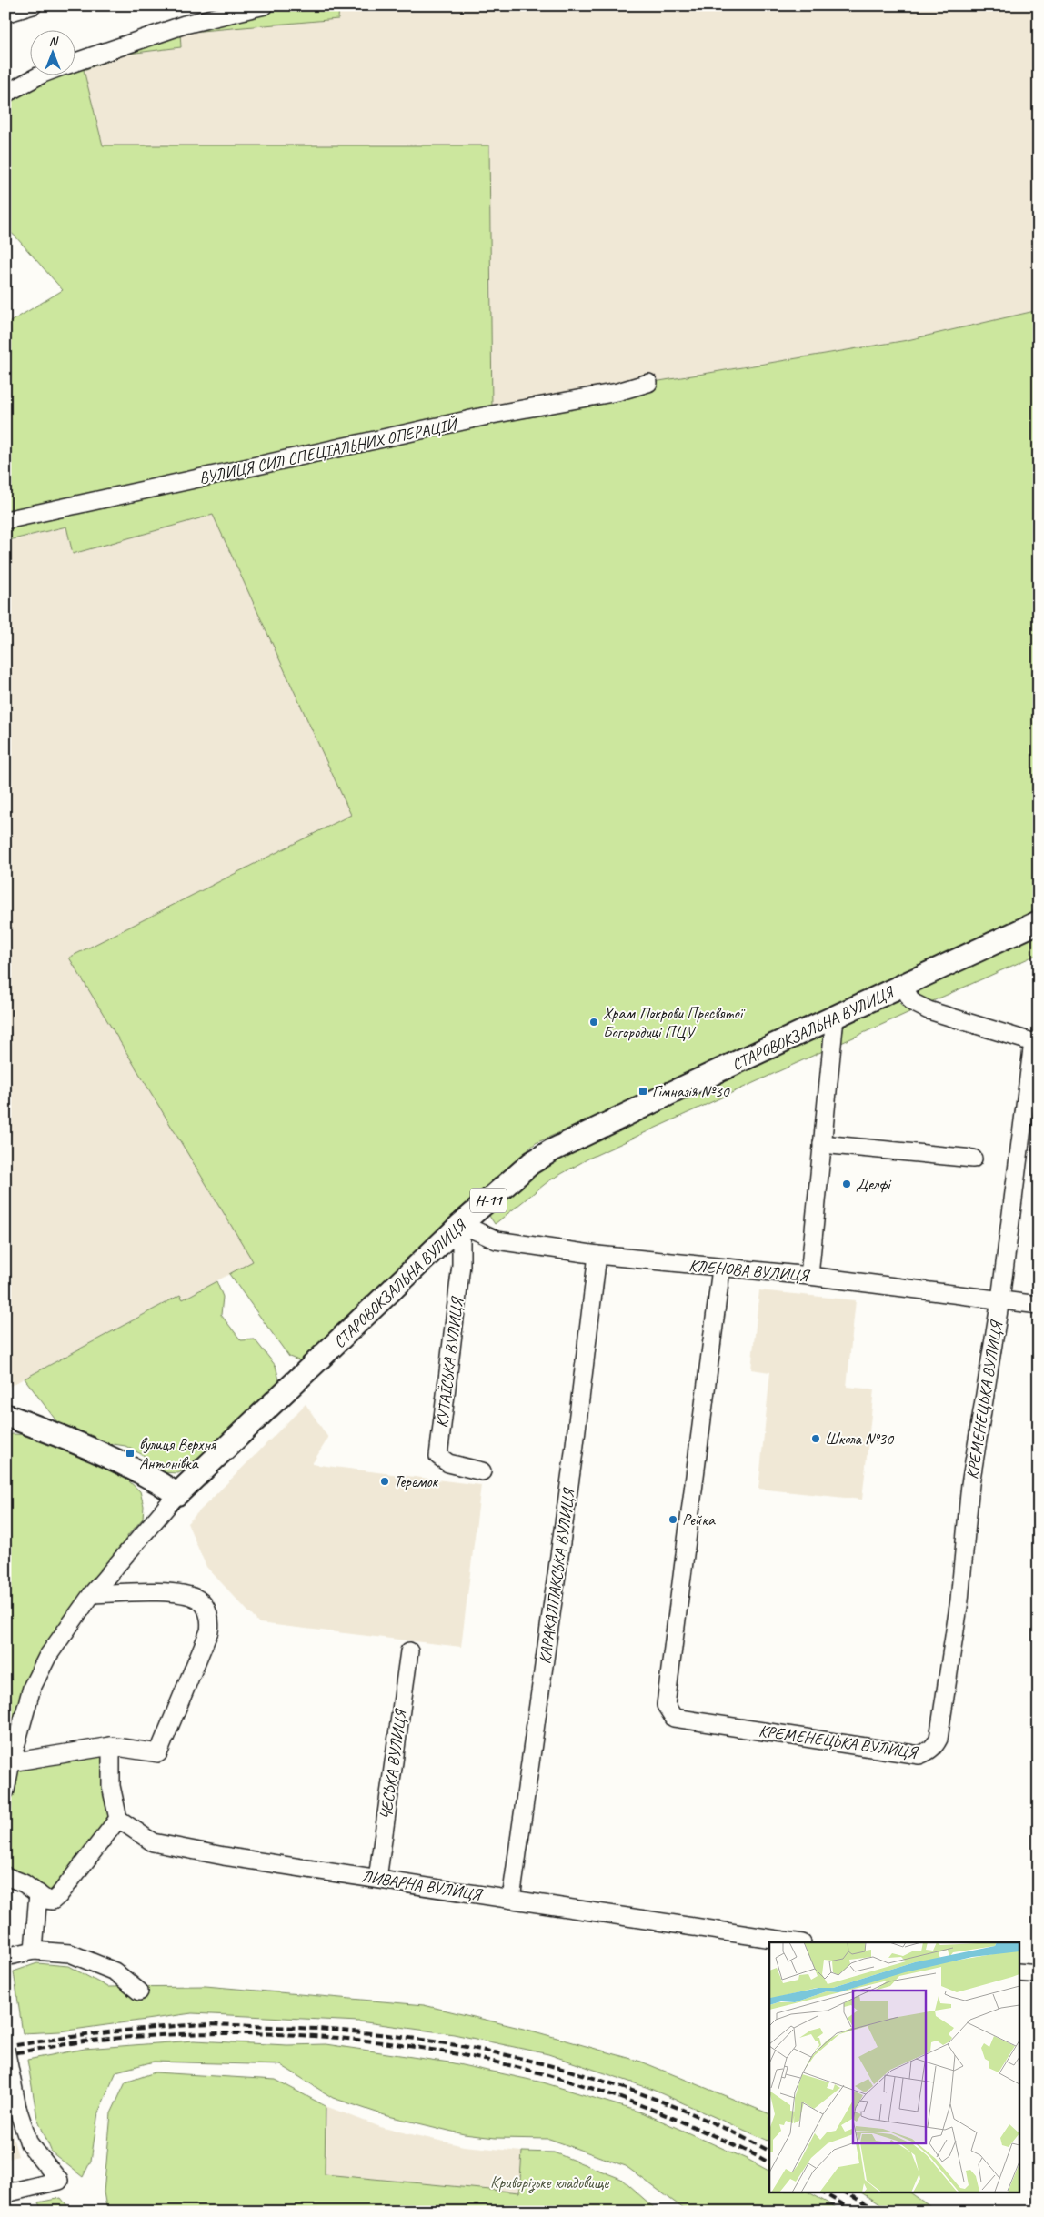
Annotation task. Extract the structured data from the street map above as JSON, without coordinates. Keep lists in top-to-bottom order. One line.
{"streets":{"main road":["СТАРОВОКЗАЛЬНА ВУЛИЦЯ","Н-11"],"street":["ВУЛИЦЯ СИЛ СПЕЦІАЛЬНИХ ОПЕРАЦІЙ","КЛЕНОВА ВУЛИЦЯ","КУТАЇСЬКА ВУЛИЦЯ","КРЕМЕНЕЦЬКА ВУЛИЦЯ","КАРАКАЛПАКСЬКА ВУЛИЦЯ","ЧЕСЬКА ВУЛИЦЯ","ЛИВАРНА ВУЛИЦЯ"]},"crossings":[["СТАРОВОКЗАЛЬНА ВУЛИЦЯ","КЛЕНОВА ВУЛИЦЯ"],["СТАРОВОКЗАЛЬНА ВУЛИЦЯ","КУТАЇСЬКА ВУЛИЦЯ"],["КЛЕНОВА ВУЛИЦЯ","КУТАЇСЬКА ВУЛИЦЯ"],["КЛЕНОВА ВУЛИЦЯ","КРЕМЕНЕЦЬКА ВУЛИЦЯ"],["КЛЕНОВА ВУЛИЦЯ","КАРАКАЛПАКСЬКА ВУЛИЦЯ"],["КАРАКАЛПАКСЬКА ВУЛИЦЯ","ЛИВАРНА ВУЛИЦЯ"],["ЧЕСЬКА ВУЛИЦЯ","ЛИВАРНА ВУЛИЦЯ"]],"parks":["Криворізьке кладовище"],"places":{"other":["Храм Покрови Пресвятої Богородиці ПЦУ","Делфі","Школа №30","Теремок","Рейка"],"transit":["Гімназія №30","вулиця Верхня Антонівка"]},"north":"top"}
